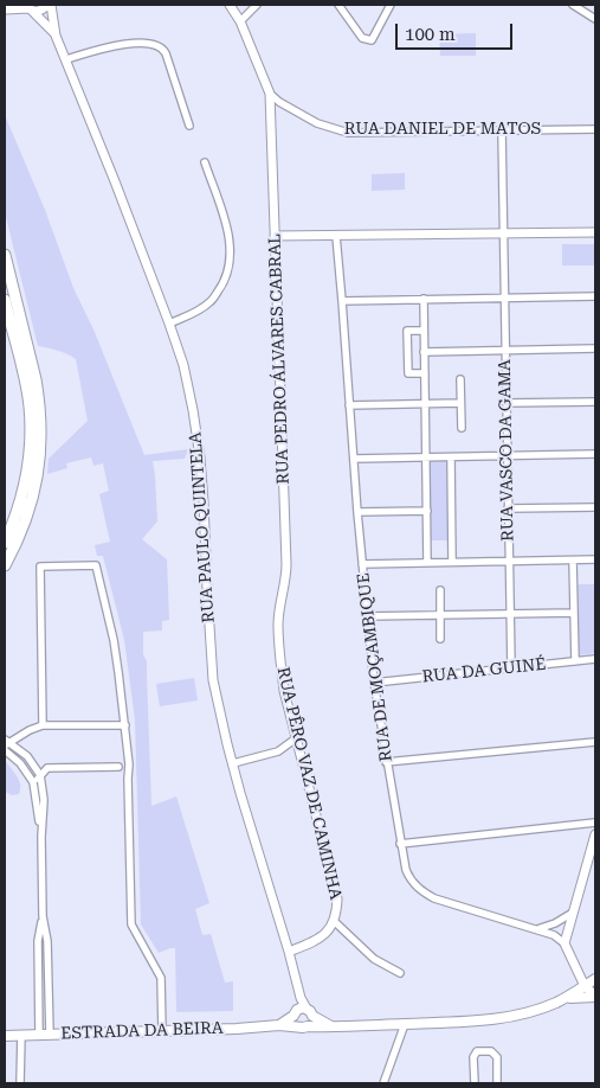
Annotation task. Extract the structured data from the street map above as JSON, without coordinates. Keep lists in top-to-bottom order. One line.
{"streets":{"main road":["ESTRADA DA BEIRA"],"street":["RUA DANIEL DE MATOS","RUA PEDRO ÁLVARES CABRAL","RUA VASCO DA GAMA","RUA PAULO QUINTELA","RUA DE MOÇAMBIQUE","RUA DA GUINÉ","RUA PÊRO VAZ DE CAMINHA"]},"crossings":[["RUA DANIEL DE MATOS","RUA PEDRO ÁLVARES CABRAL"],["RUA DANIEL DE MATOS","RUA VASCO DA GAMA"],["RUA PEDRO ÁLVARES CABRAL","RUA PÊRO VAZ DE CAMINHA"],["RUA VASCO DA GAMA","RUA DA GUINÉ"],["RUA PAULO QUINTELA","RUA PÊRO VAZ DE CAMINHA"],["RUA PAULO QUINTELA","ESTRADA DA BEIRA"],["RUA DE MOÇAMBIQUE","RUA DA GUINÉ"]],"scale_bar":"100 m"}
